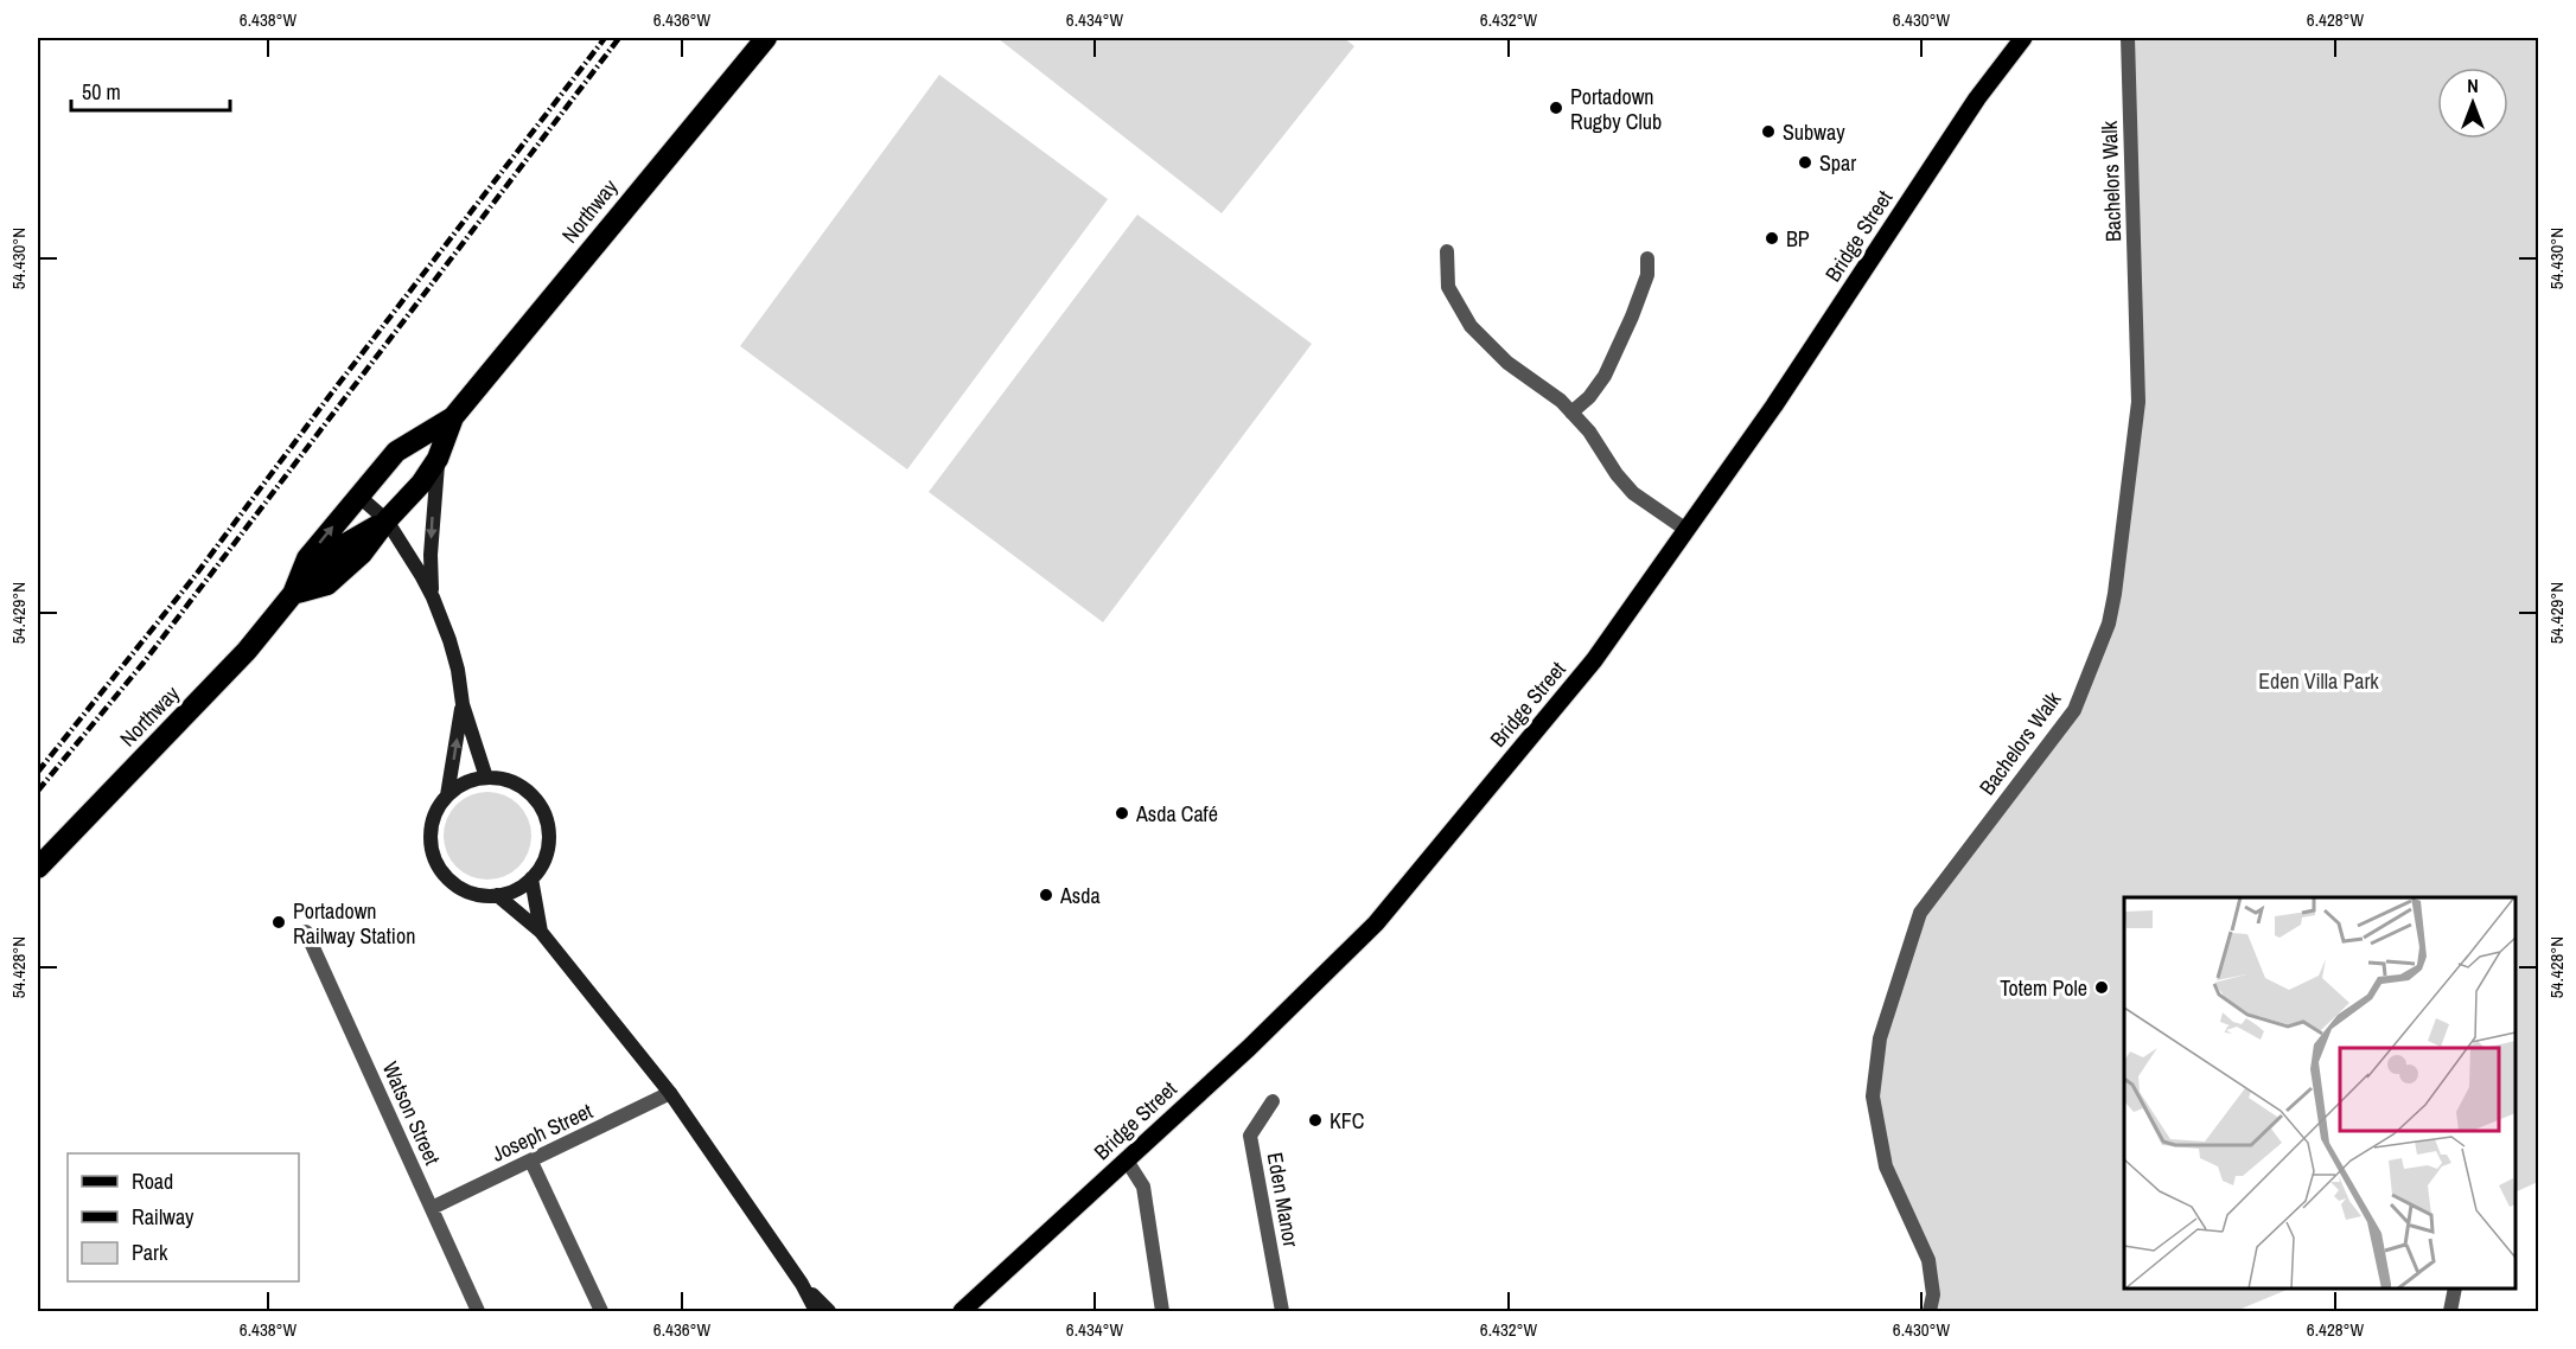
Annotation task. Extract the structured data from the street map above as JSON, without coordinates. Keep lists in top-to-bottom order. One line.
{"streets":{"highway":["Northway"],"main road":["Bridge Street"],"street":["Bachelors Walk","Watson Street","Joseph Street","Eden Manor"]},"crossings":[["Watson Street","Joseph Street"]],"parks":["Eden Villa Park"],"places":["Portadown Rugby Club","Subway","Spar","BP","Asda Café","Asda","Portadown Railway Station","Totem Pole","KFC"],"legend":["Road","Railway","Park"],"scale_bar":"50 m","north":"top","coordinates":["6.438°W","6.436°W","6.434°W","6.432°W","6.430°W","6.428°W","54.430°N","54.429°N","54.428°N"]}
